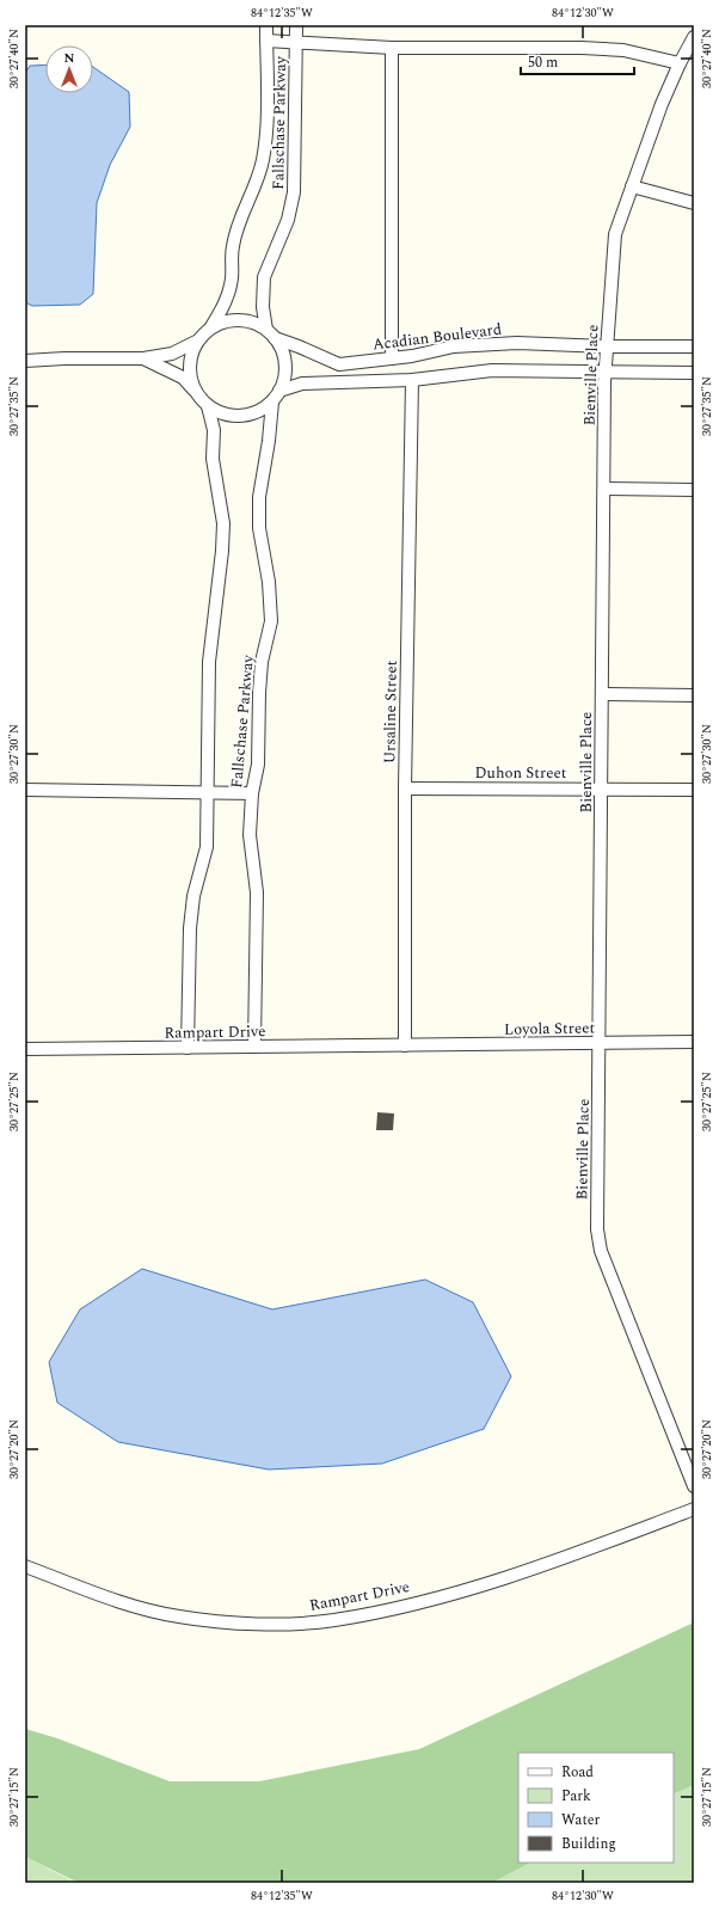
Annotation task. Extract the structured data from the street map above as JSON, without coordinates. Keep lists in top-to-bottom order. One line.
{"streets":{"street":["Fallschase Parkway","Acadian Boulevard","Bienville Place","Ursaline Street","Duhon Street","Loyola Street","Rampart Drive"]},"crossings":[["Fallschase Parkway","Acadian Boulevard"],["Fallschase Parkway","Rampart Drive"],["Acadian Boulevard","Bienville Place"],["Bienville Place","Duhon Street"],["Bienville Place","Loyola Street"],["Ursaline Street","Duhon Street"],["Ursaline Street","Loyola Street"],["Ursaline Street","Rampart Drive"],["Loyola Street","Rampart Drive"]],"legend":["Road","Park","Water","Building"],"scale_bar":"50 m","north":"top","coordinates":["84°12'35\"W","84°12'30\"W","30°27'40\"N","30°27'35\"N","30°27'30\"N","30°27'25\"N","30°27'20\"N","30°27'15\"N"]}
